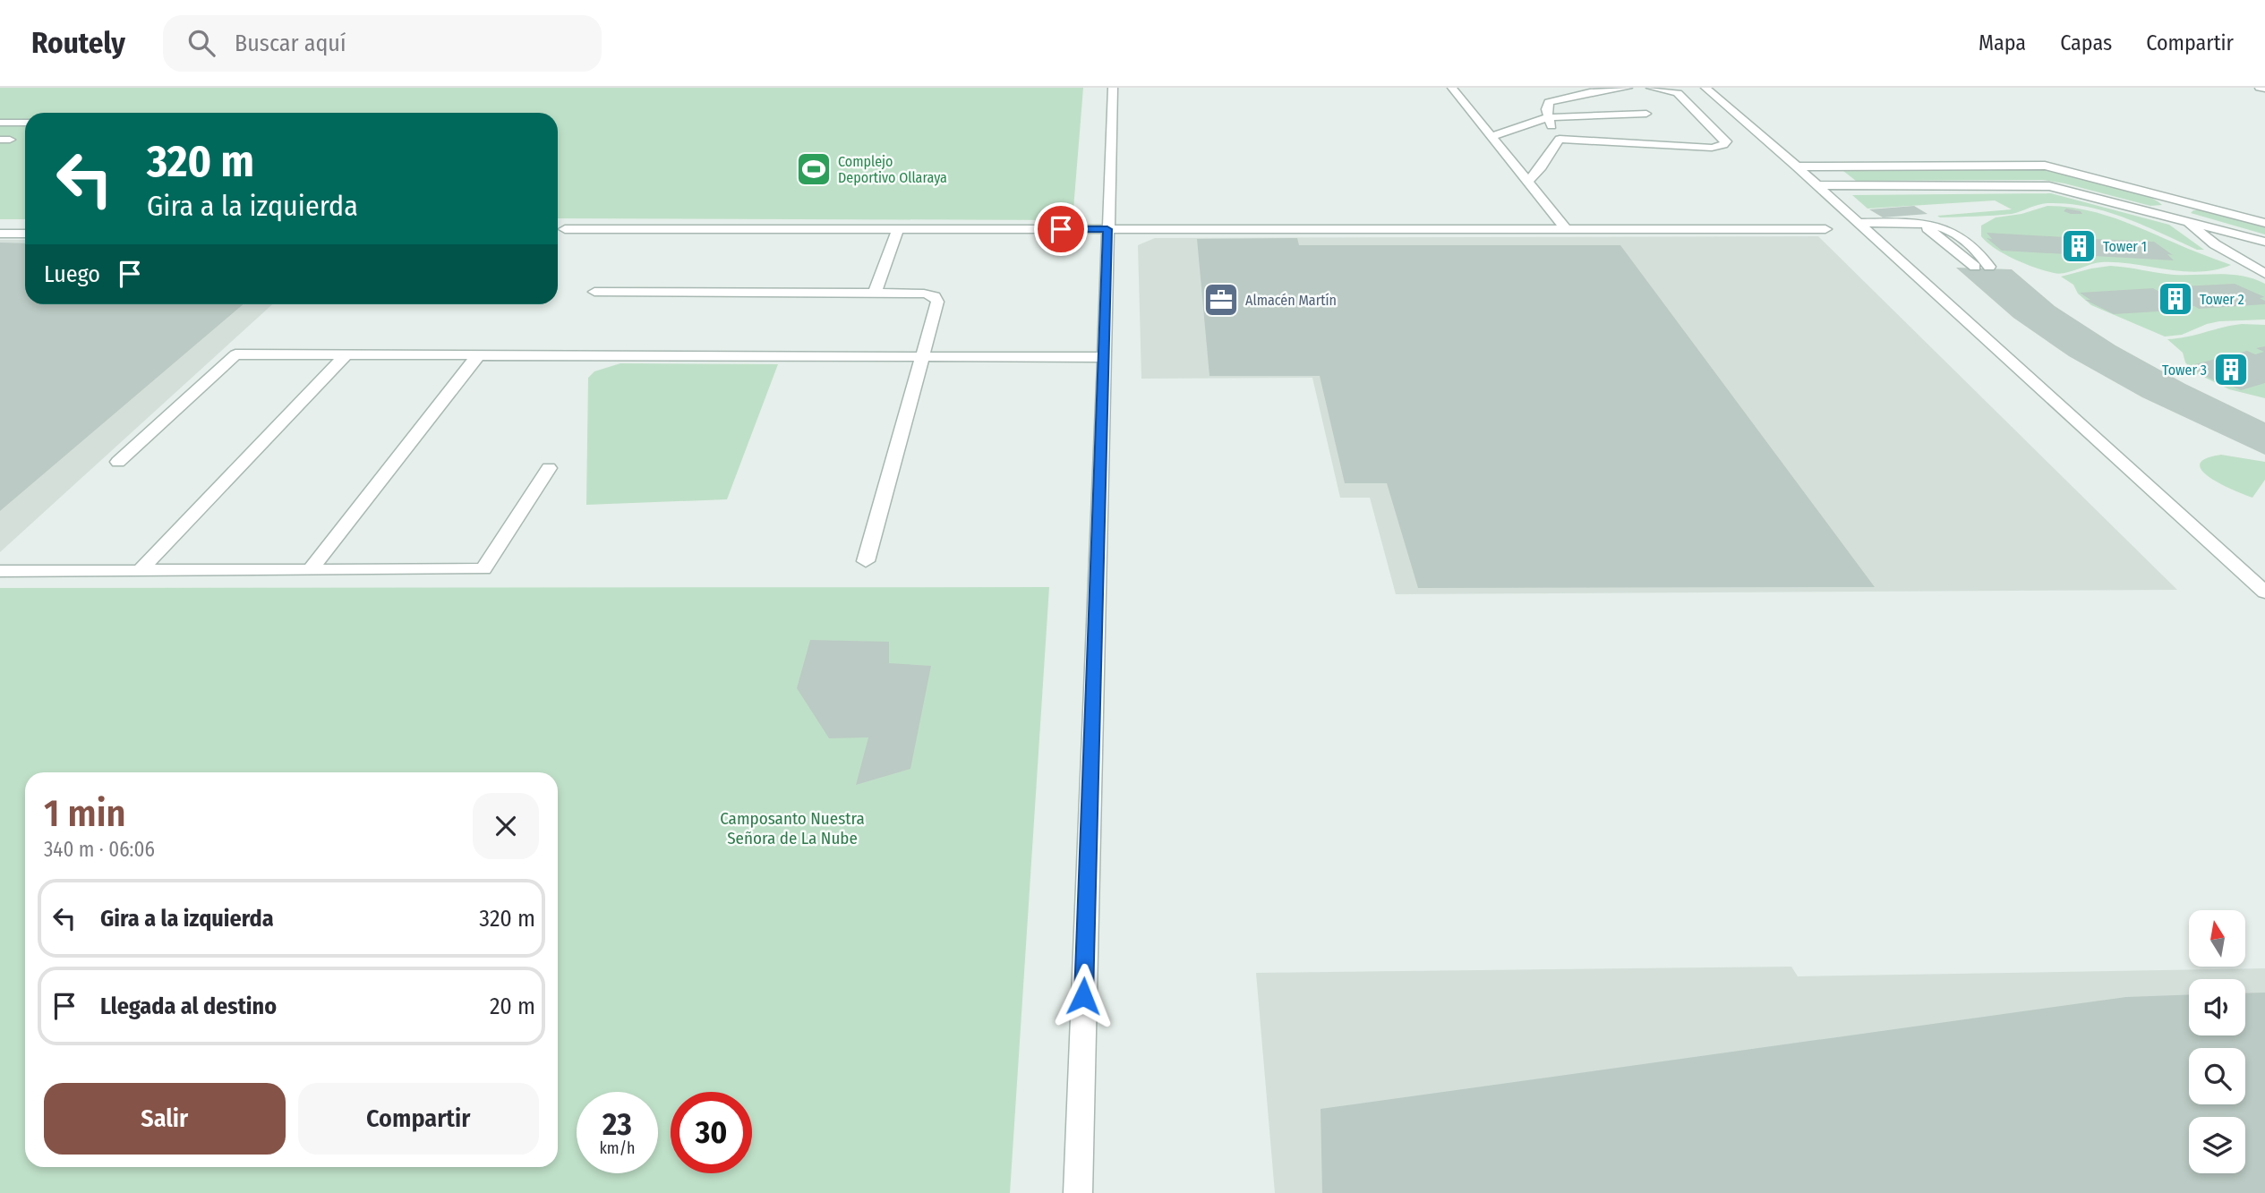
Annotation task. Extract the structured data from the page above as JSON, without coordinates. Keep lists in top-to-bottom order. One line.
{"parks":["Camposanto Nuestra Señora de La Nube"],"places":{"sports":["Complejo Deportivo Ollaraya"],"building":["Tower 1","Tower 2","Tower 3"],"office":["Almacén Martín"]},"north":"top","page":{"header":"Routely","search":"Buscar aquí","nav":["Mapa","Capas","Compartir"],"turn":["320 m","Gira a la izquierda"],"then":"Luego","heading":["1 min","340 m · 06:06"],"list":[{"name":"Gira a la izquierda","value":"320 m"},{"name":"Llegada al destino","value":"20 m"}],"buttons":["Salir","Compartir"],"speed":"23 km/h","limit":"30"}}
